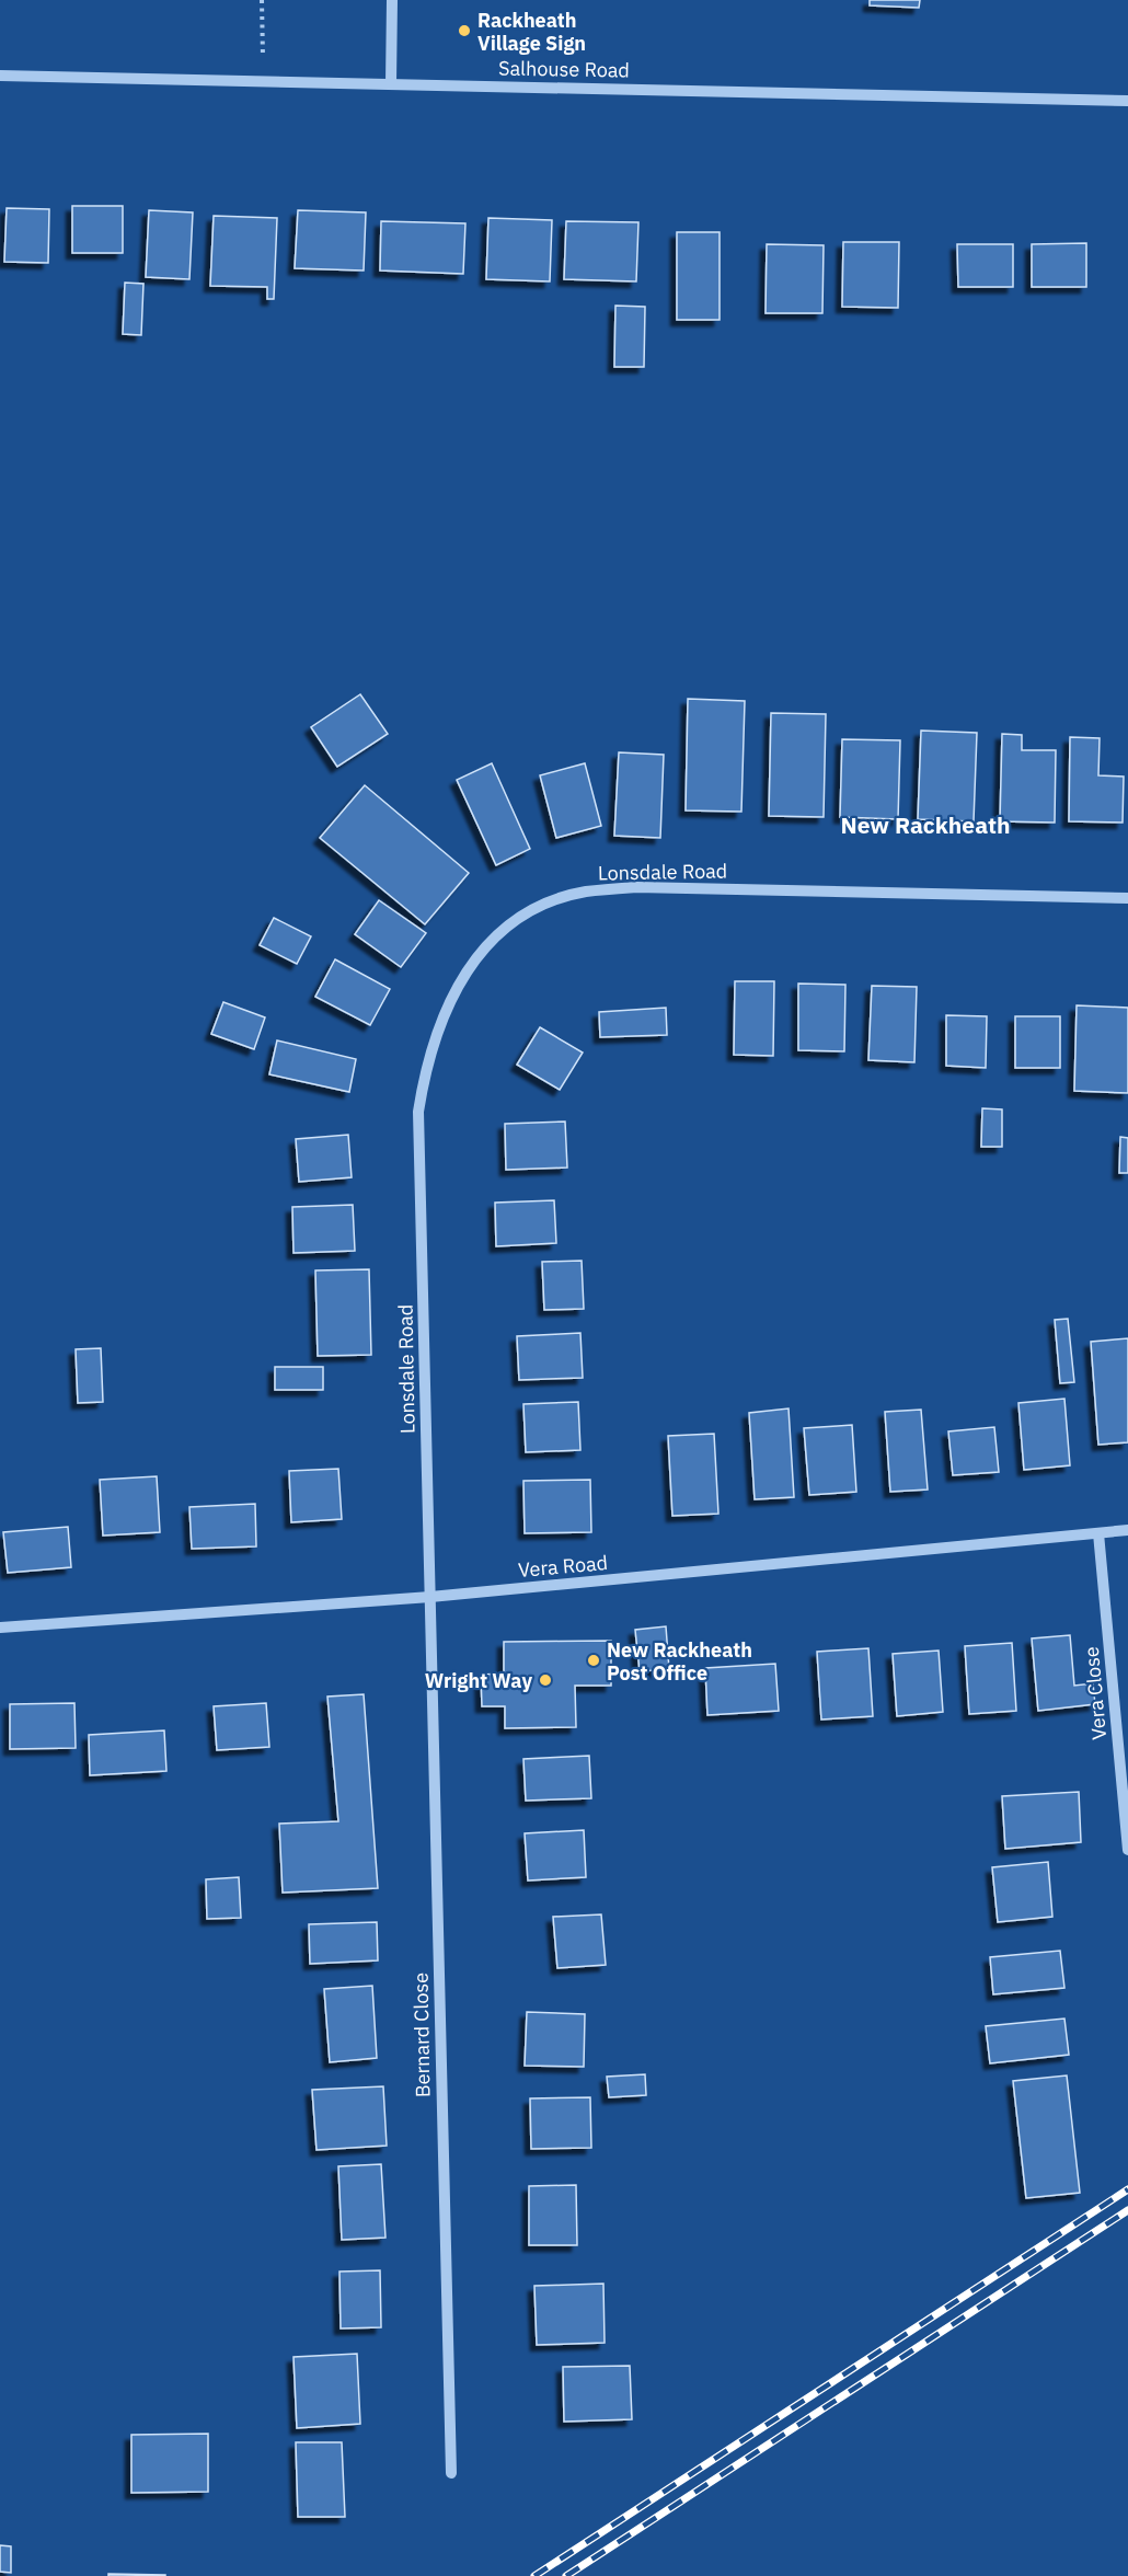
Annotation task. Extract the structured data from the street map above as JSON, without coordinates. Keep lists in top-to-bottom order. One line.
{"streets":{"street":["Salhouse Road","Lonsdale Road","Vera Road","Vera Close","Bernard Close"]},"crossings":[["Lonsdale Road","Vera Road"],["Lonsdale Road","Bernard Close"],["Vera Road","Vera Close"],["Vera Road","Bernard Close"]],"districts":["New Rackheath"],"places":["Rackheath Village Sign","New Rackheath Post Office","Wright Way"]}
